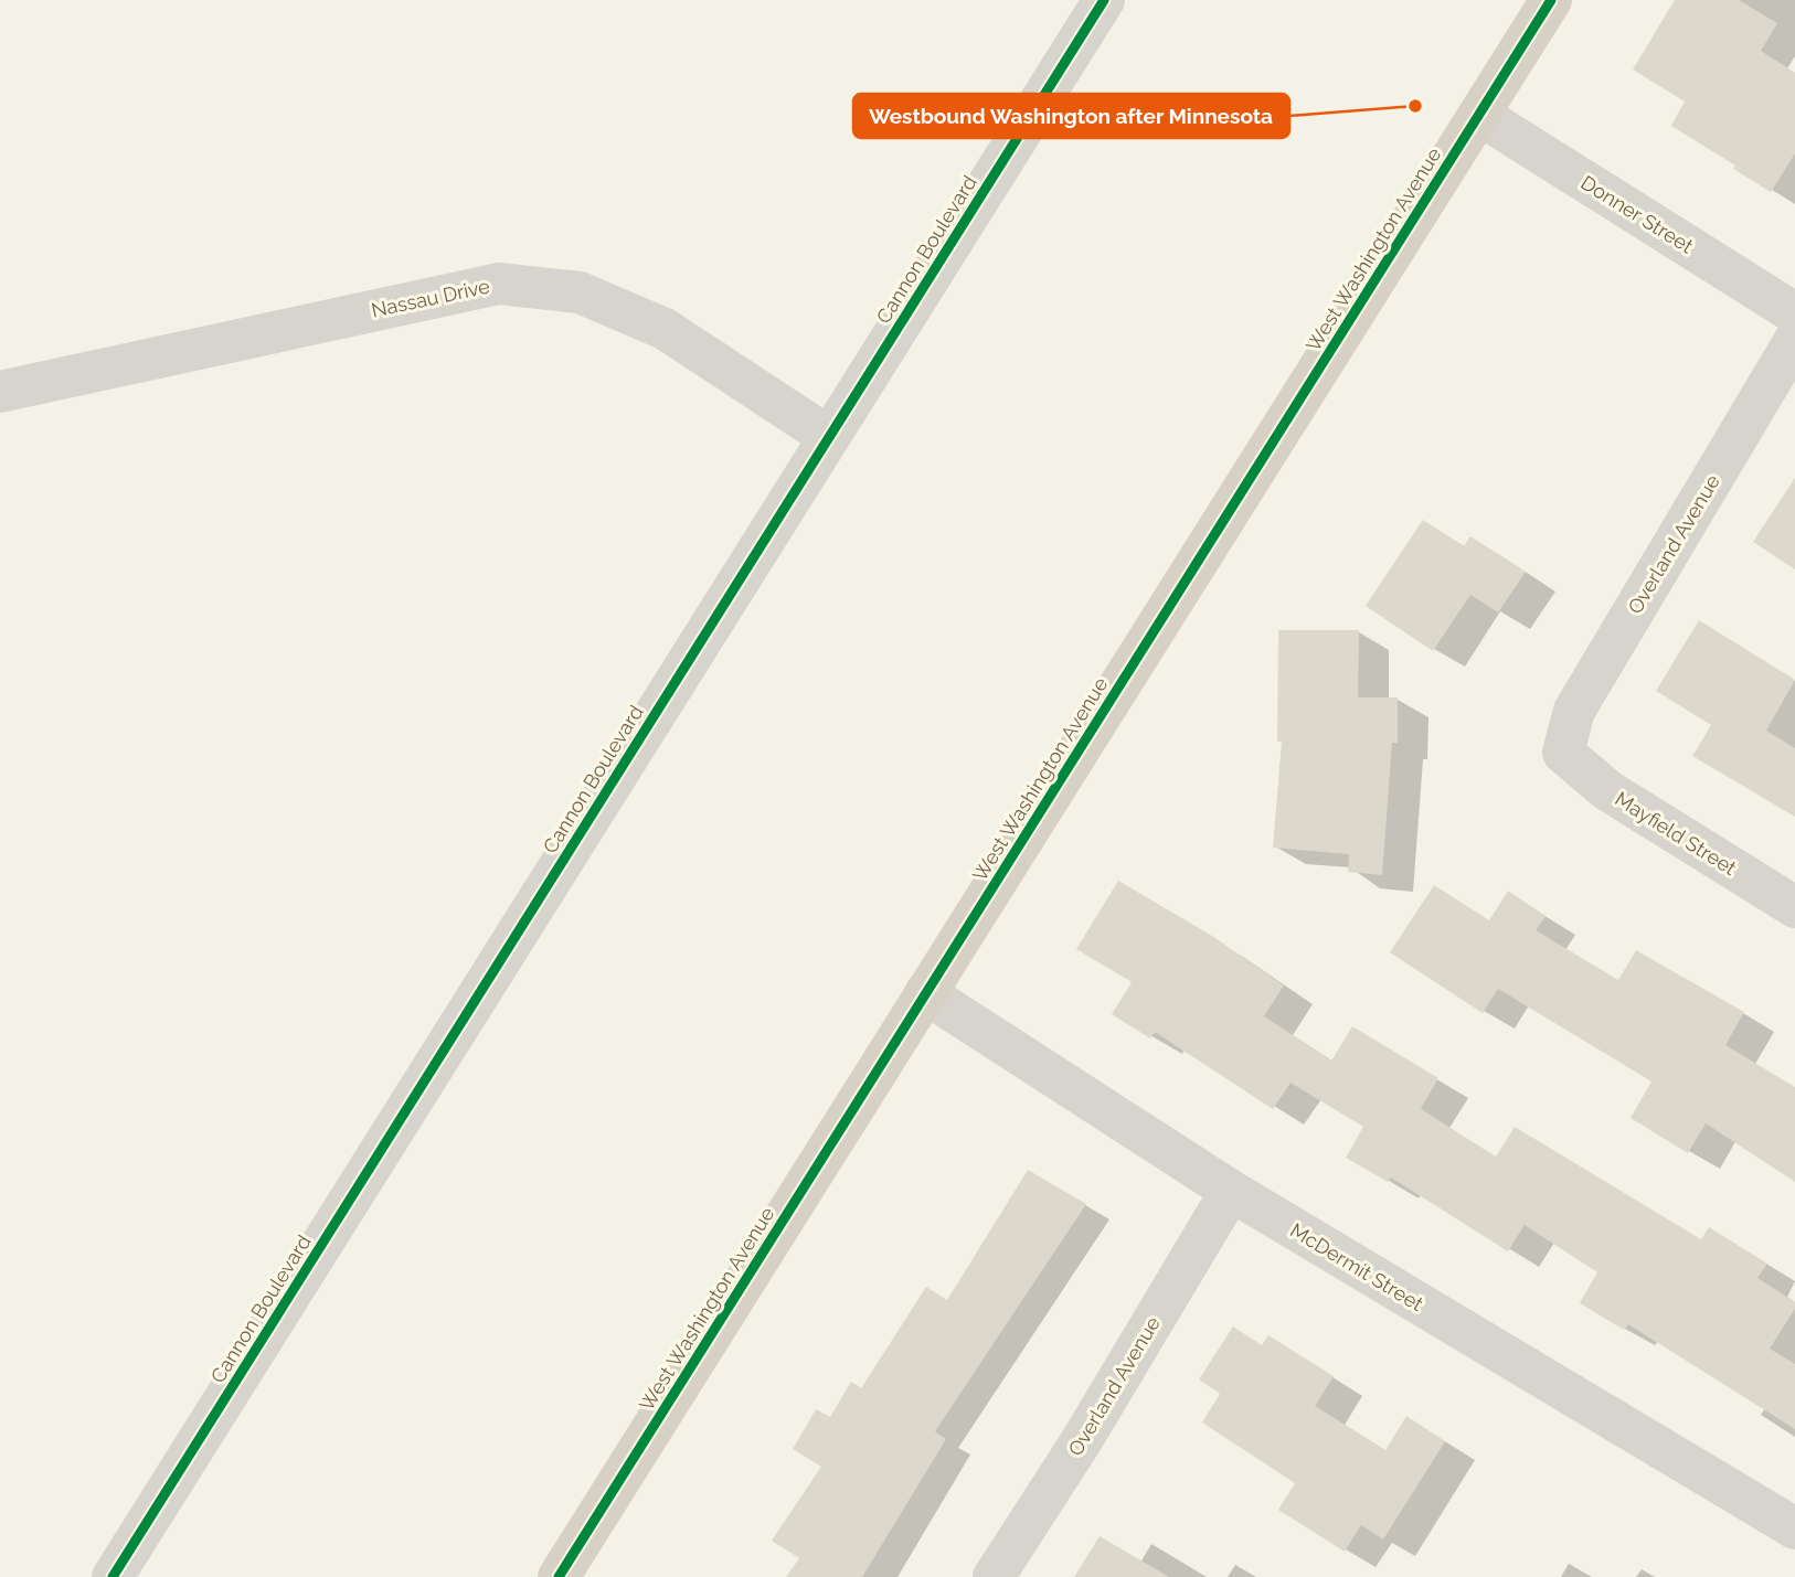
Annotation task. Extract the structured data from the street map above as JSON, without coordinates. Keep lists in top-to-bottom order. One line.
{"streets":{"main road":["West Washington Avenue"],"street":["Donner Street","Cannon Boulevard","Nassau Drive","Overland Avenue","Mayfield Street","McDermit Street"]},"crossings":[["Donner Street","West Washington Avenue"],["Cannon Boulevard","Nassau Drive"],["West Washington Avenue","McDermit Street"],["Overland Avenue","Mayfield Street"],["Overland Avenue","McDermit Street"]],"places":["Westbound Washington after Minnesota"]}
